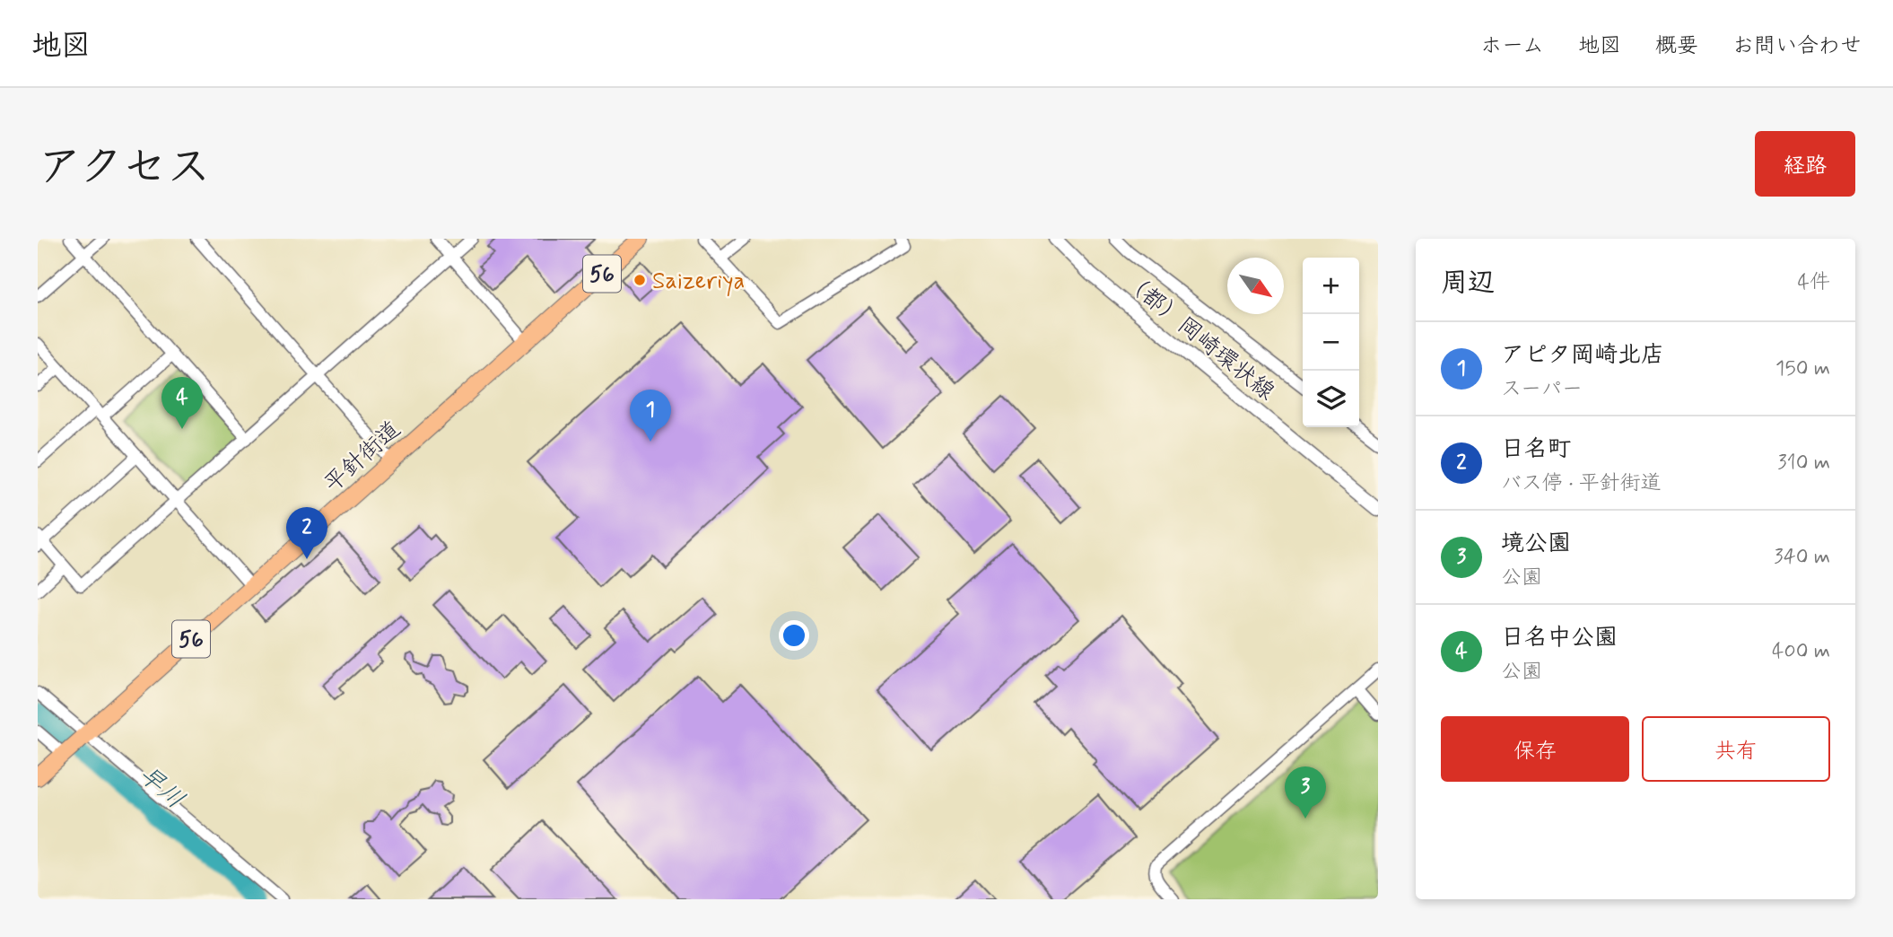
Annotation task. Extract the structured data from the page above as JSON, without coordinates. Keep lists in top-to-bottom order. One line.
{"streets":{"main road":["56","平針街道"],"street":["（都）岡崎環状線"]},"crossings":[["56","平針街道"]],"water":["早川"],"places":["Saizeriya"],"north":"bottom right","page":{"header":"地図","nav":["ホーム","地図","概要","お問い合わせ"],"title":"アクセス","buttons":["経路",["保存","共有"]],"heading":["周辺","4件"],"map_buttons":["+","−"],"list":[{"mark":"1","name":"アピタ岡崎北店","note":"スーパー","value":"150 m"},{"mark":"2","name":"日名町","note":"バス停 · 平針街道","value":"310 m"},{"mark":"3","name":"境公園","note":"公園","value":"340 m"},{"mark":"4","name":"日名中公園","note":"公園","value":"400 m"}],"pins":["4","1","2","3"]}}
